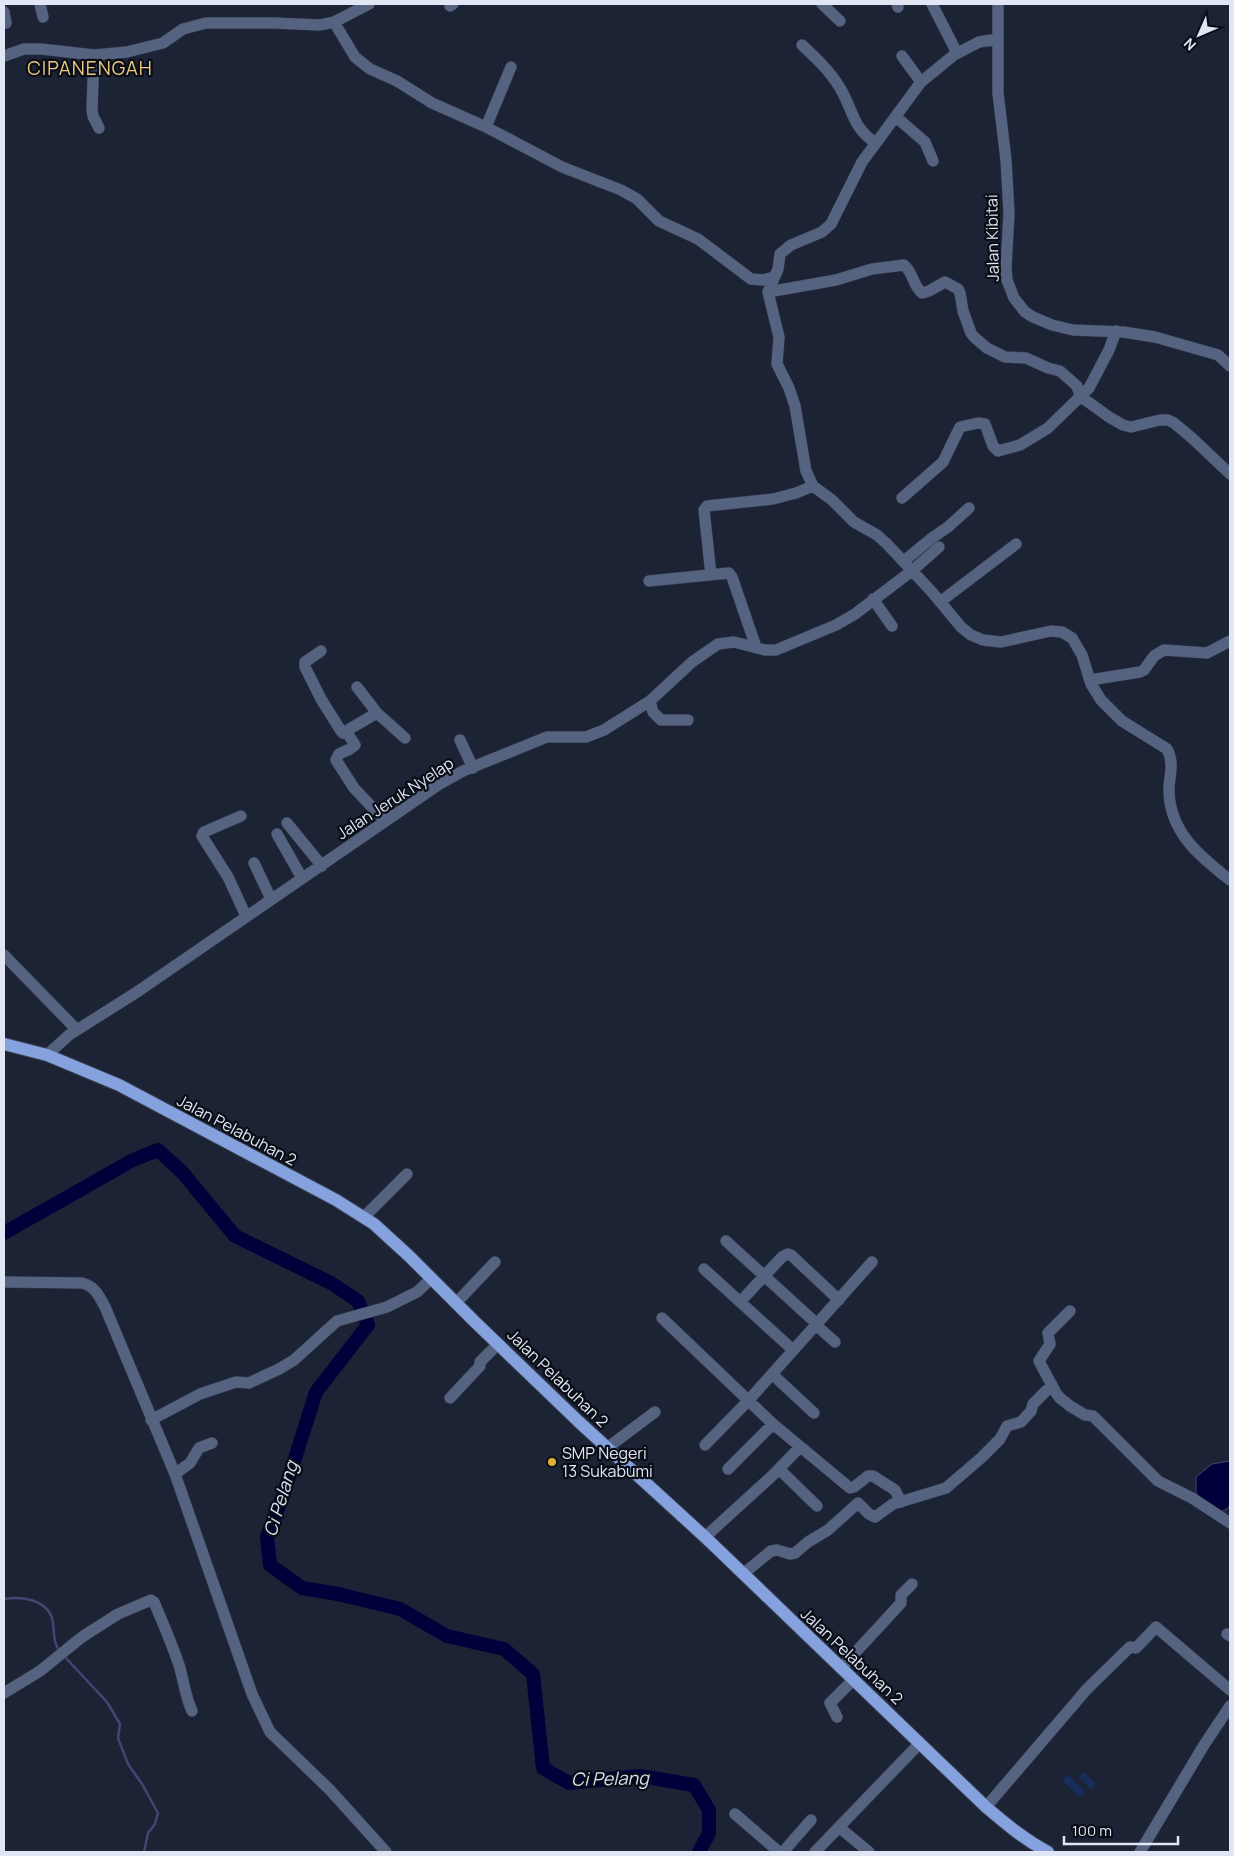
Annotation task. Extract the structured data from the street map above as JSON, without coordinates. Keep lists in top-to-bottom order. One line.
{"streets":{"main road":["Jalan Pelabuhan 2"],"street":["Jalan Kibitai","Jalan Jeruk Nyelap"]},"crossings":[["Jalan Jeruk Nyelap","Jalan Pelabuhan 2"]],"districts":["CIPANENGAH"],"water":["Ci Pelang"],"places":["SMP Negeri 13 Sukabumi"],"scale_bar":"100 m","north":"bottom left"}
